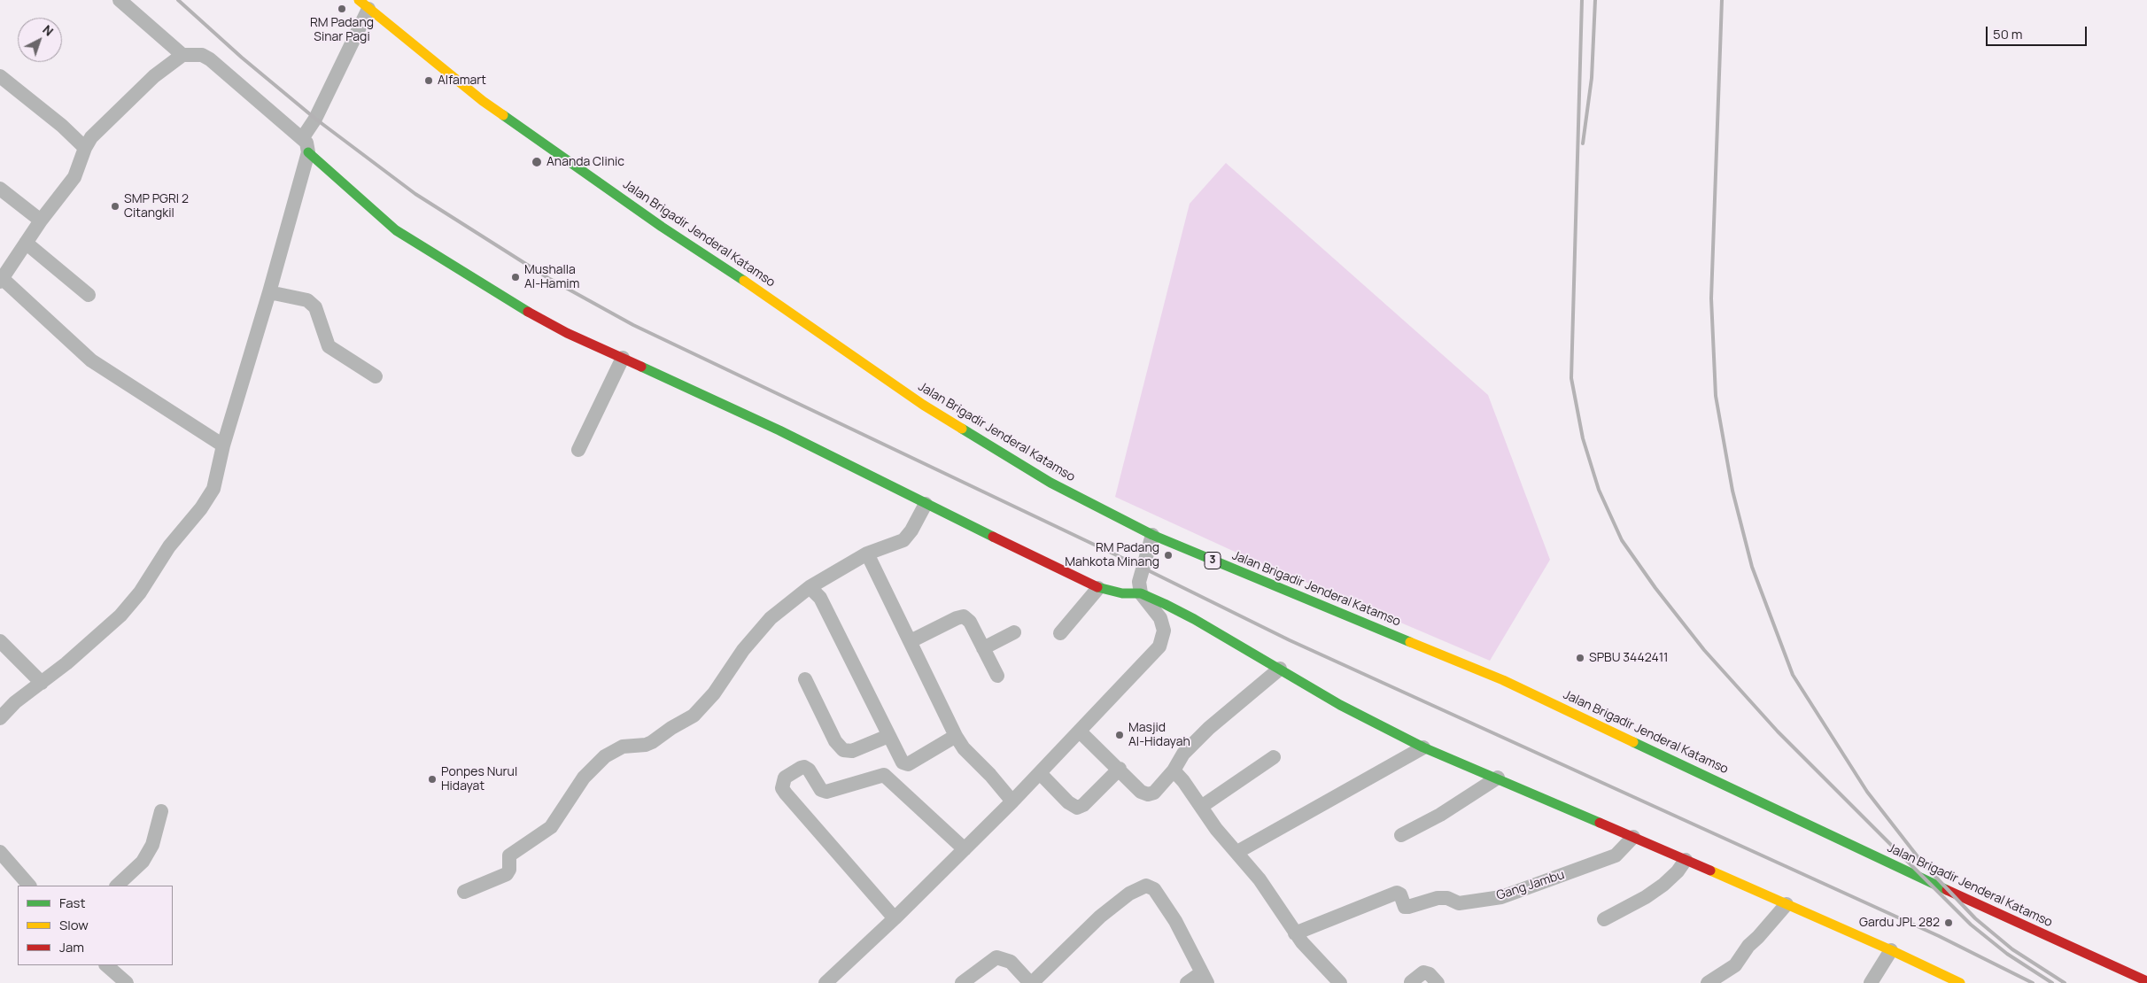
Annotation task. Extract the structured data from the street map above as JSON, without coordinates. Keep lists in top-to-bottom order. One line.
{"streets":{"main road":["Jalan Brigadir Jenderal Katamso","3"],"street":["Gang Jambu"]},"places":["RM Padang Sinar Pagi","Alfamart","Ananda Clinic","SMP PGRI 2 Citangkil","Mushalla Al-Hamim","RM Padang Mahkota Minang","SPBU 3442411","Masjid Al-Hidayah","Ponpes Nurul Hidayat","Gardu JPL 282"],"legend":["Fast","Slow","Jam"],"scale_bar":"50 m","north":"top right"}
